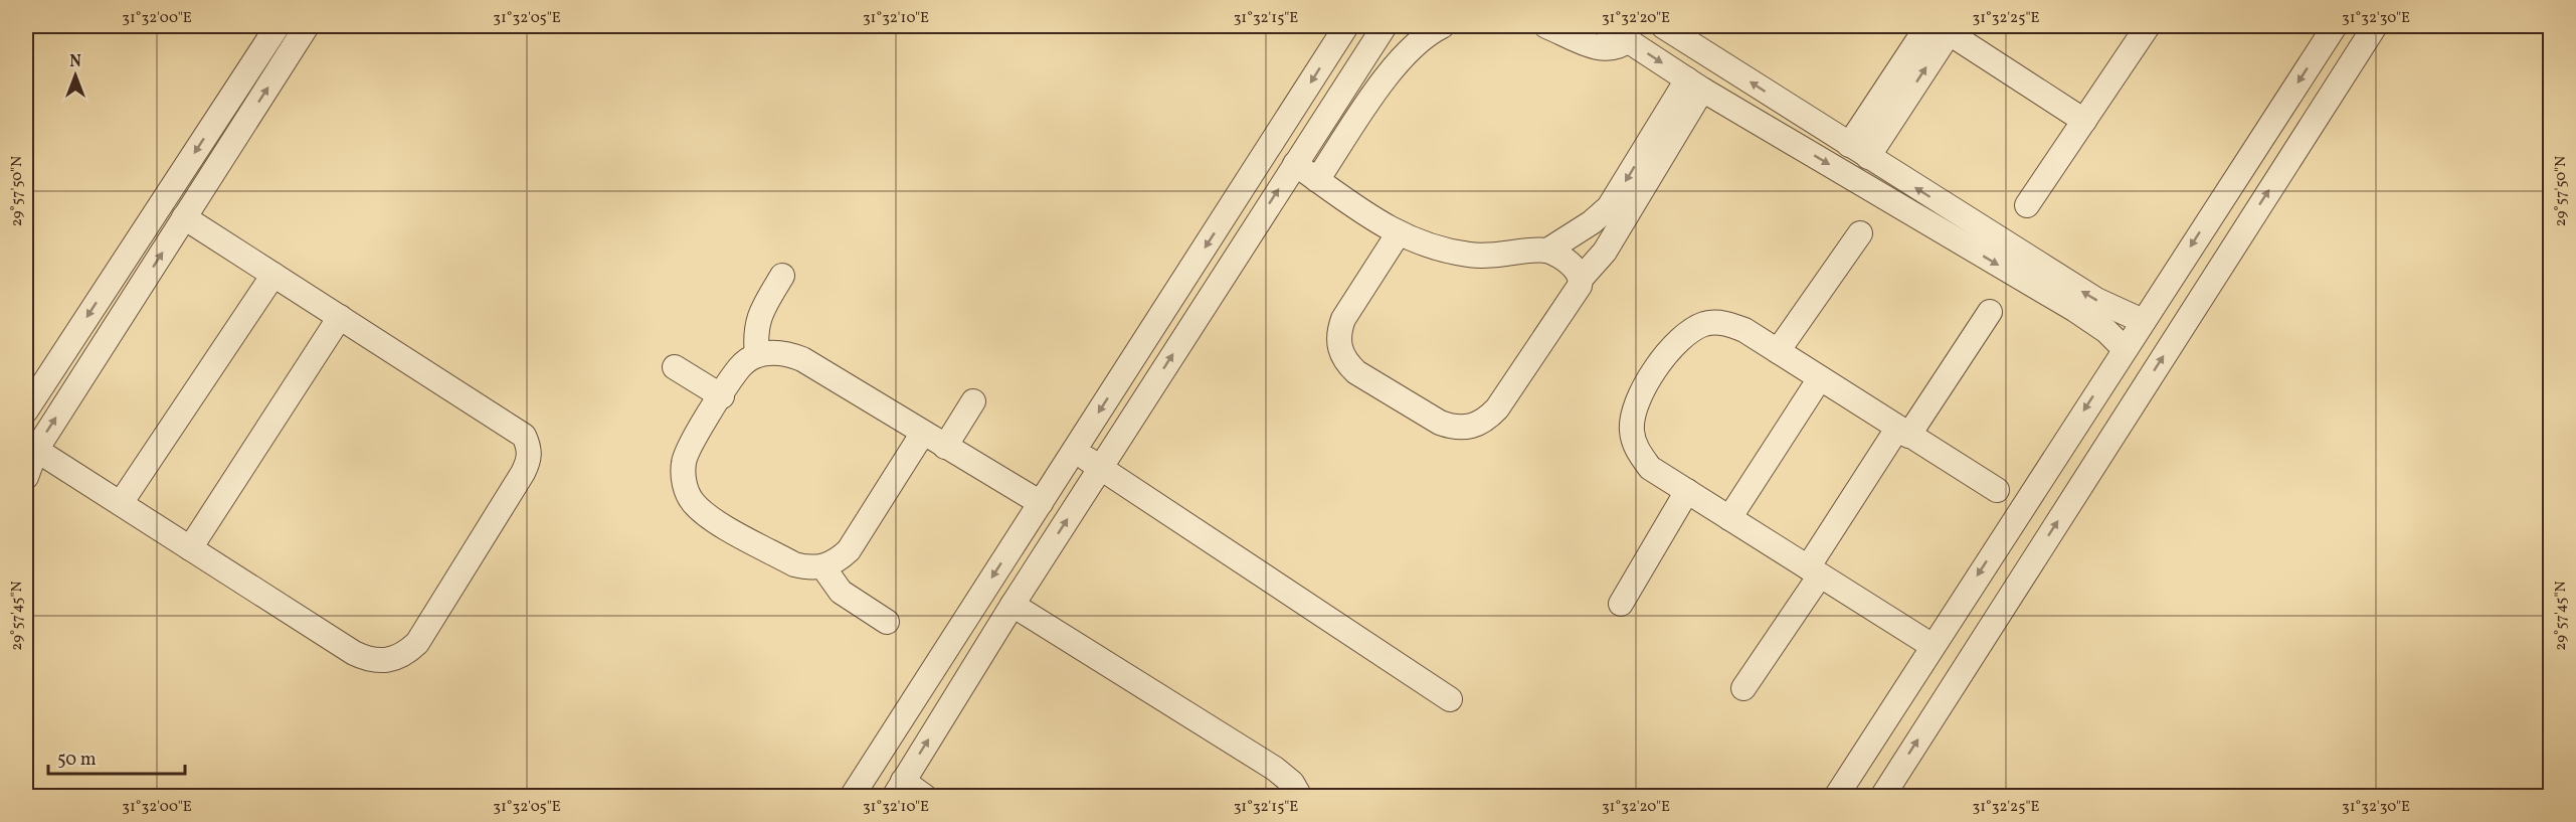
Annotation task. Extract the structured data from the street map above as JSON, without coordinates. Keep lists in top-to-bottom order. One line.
{"scale_bar":"50 m","north":"top","coordinates":["31°32'00\"E","31°32'05\"E","31°32'10\"E","31°32'15\"E","31°32'20\"E","31°32'25\"E","31°32'30\"E","29°57'50\"N","29°57'45\"N"]}
